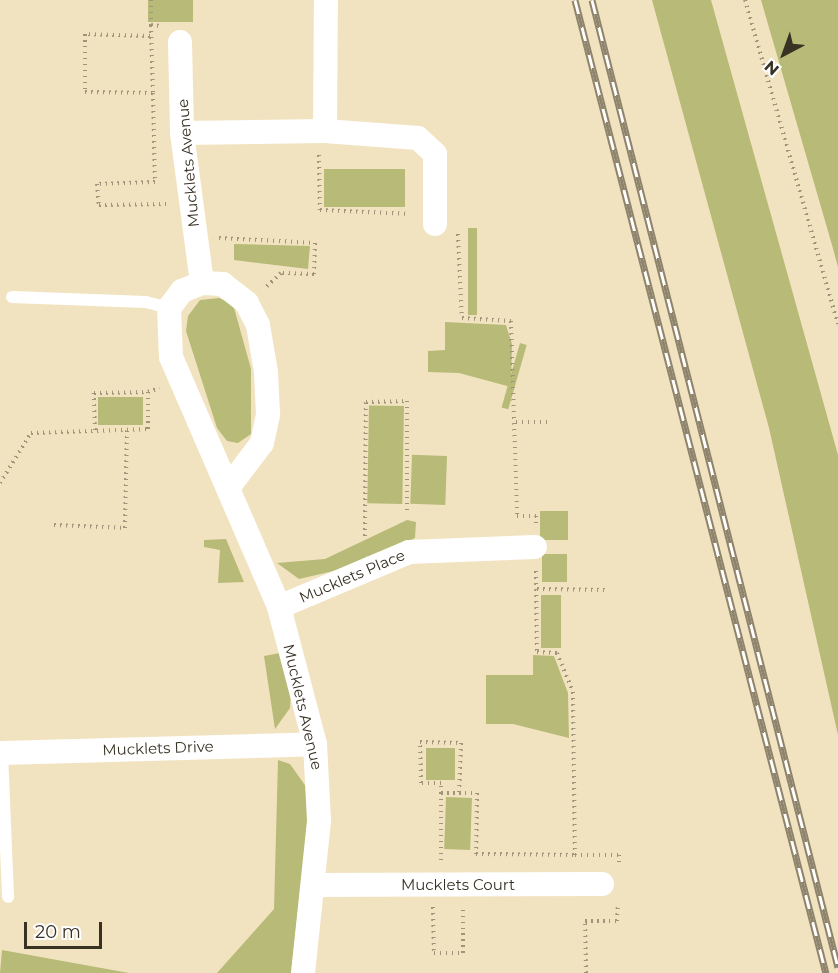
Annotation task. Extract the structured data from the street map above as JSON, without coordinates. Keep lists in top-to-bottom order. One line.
{"streets":{"street":["Mucklets Avenue","Mucklets Place","Mucklets Drive","Mucklets Court"]},"crossings":[["Mucklets Avenue","Mucklets Place"],["Mucklets Avenue","Mucklets Drive"],["Mucklets Avenue","Mucklets Court"]],"scale_bar":"20 m","north":"bottom left"}
